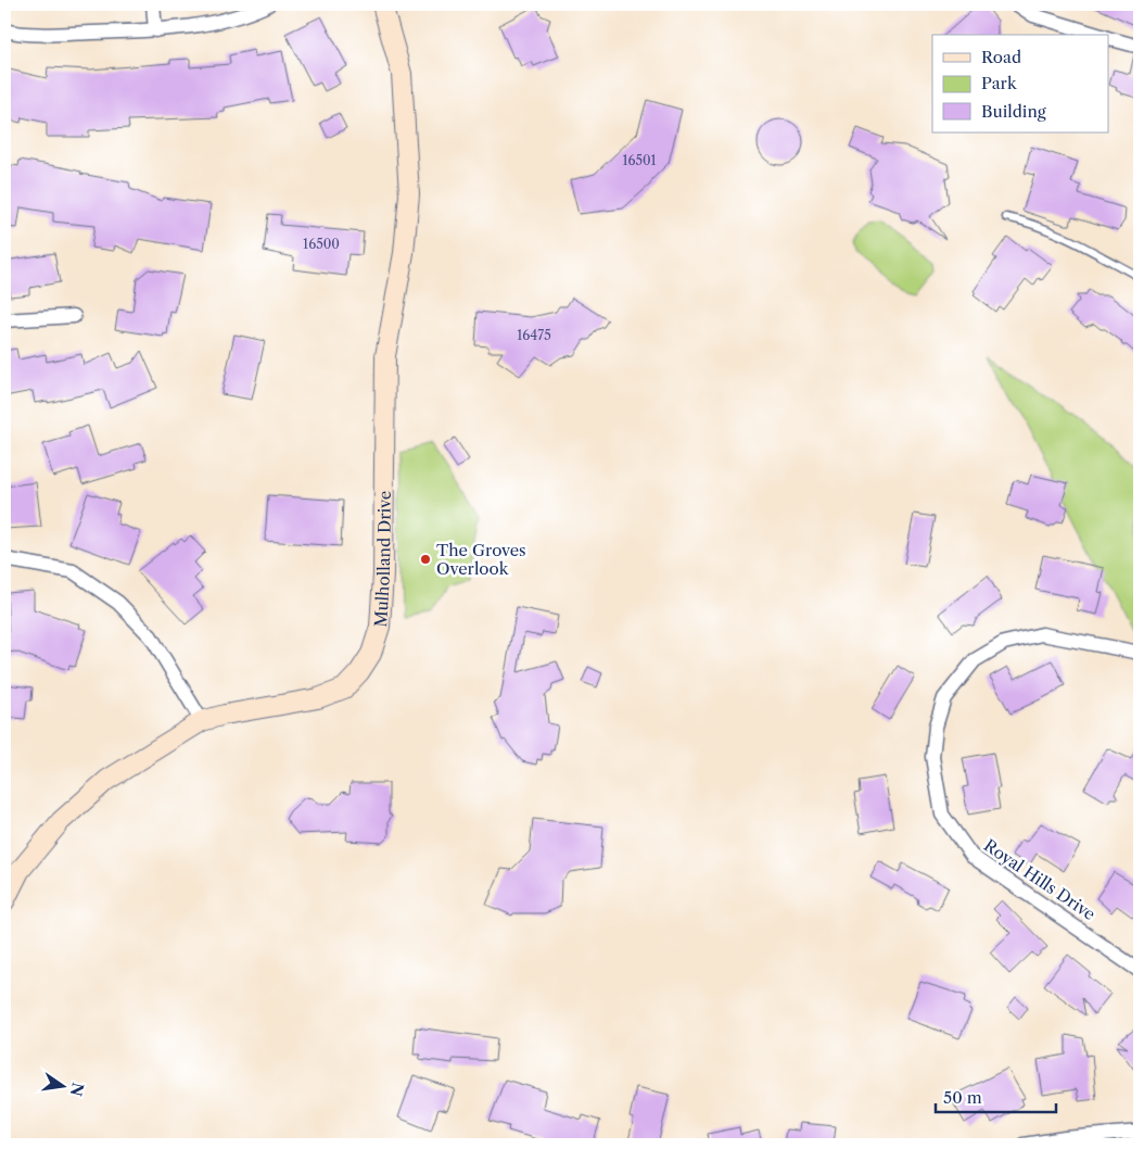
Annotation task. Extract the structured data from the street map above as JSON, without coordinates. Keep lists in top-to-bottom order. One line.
{"streets":{"main road":["Mulholland Drive"],"street":["Royal Hills Drive"]},"places":["The Groves Overlook"],"house_numbers":["16501","16500","16475"],"legend":["Road","Park","Building"],"scale_bar":"50 m","north":"right"}
